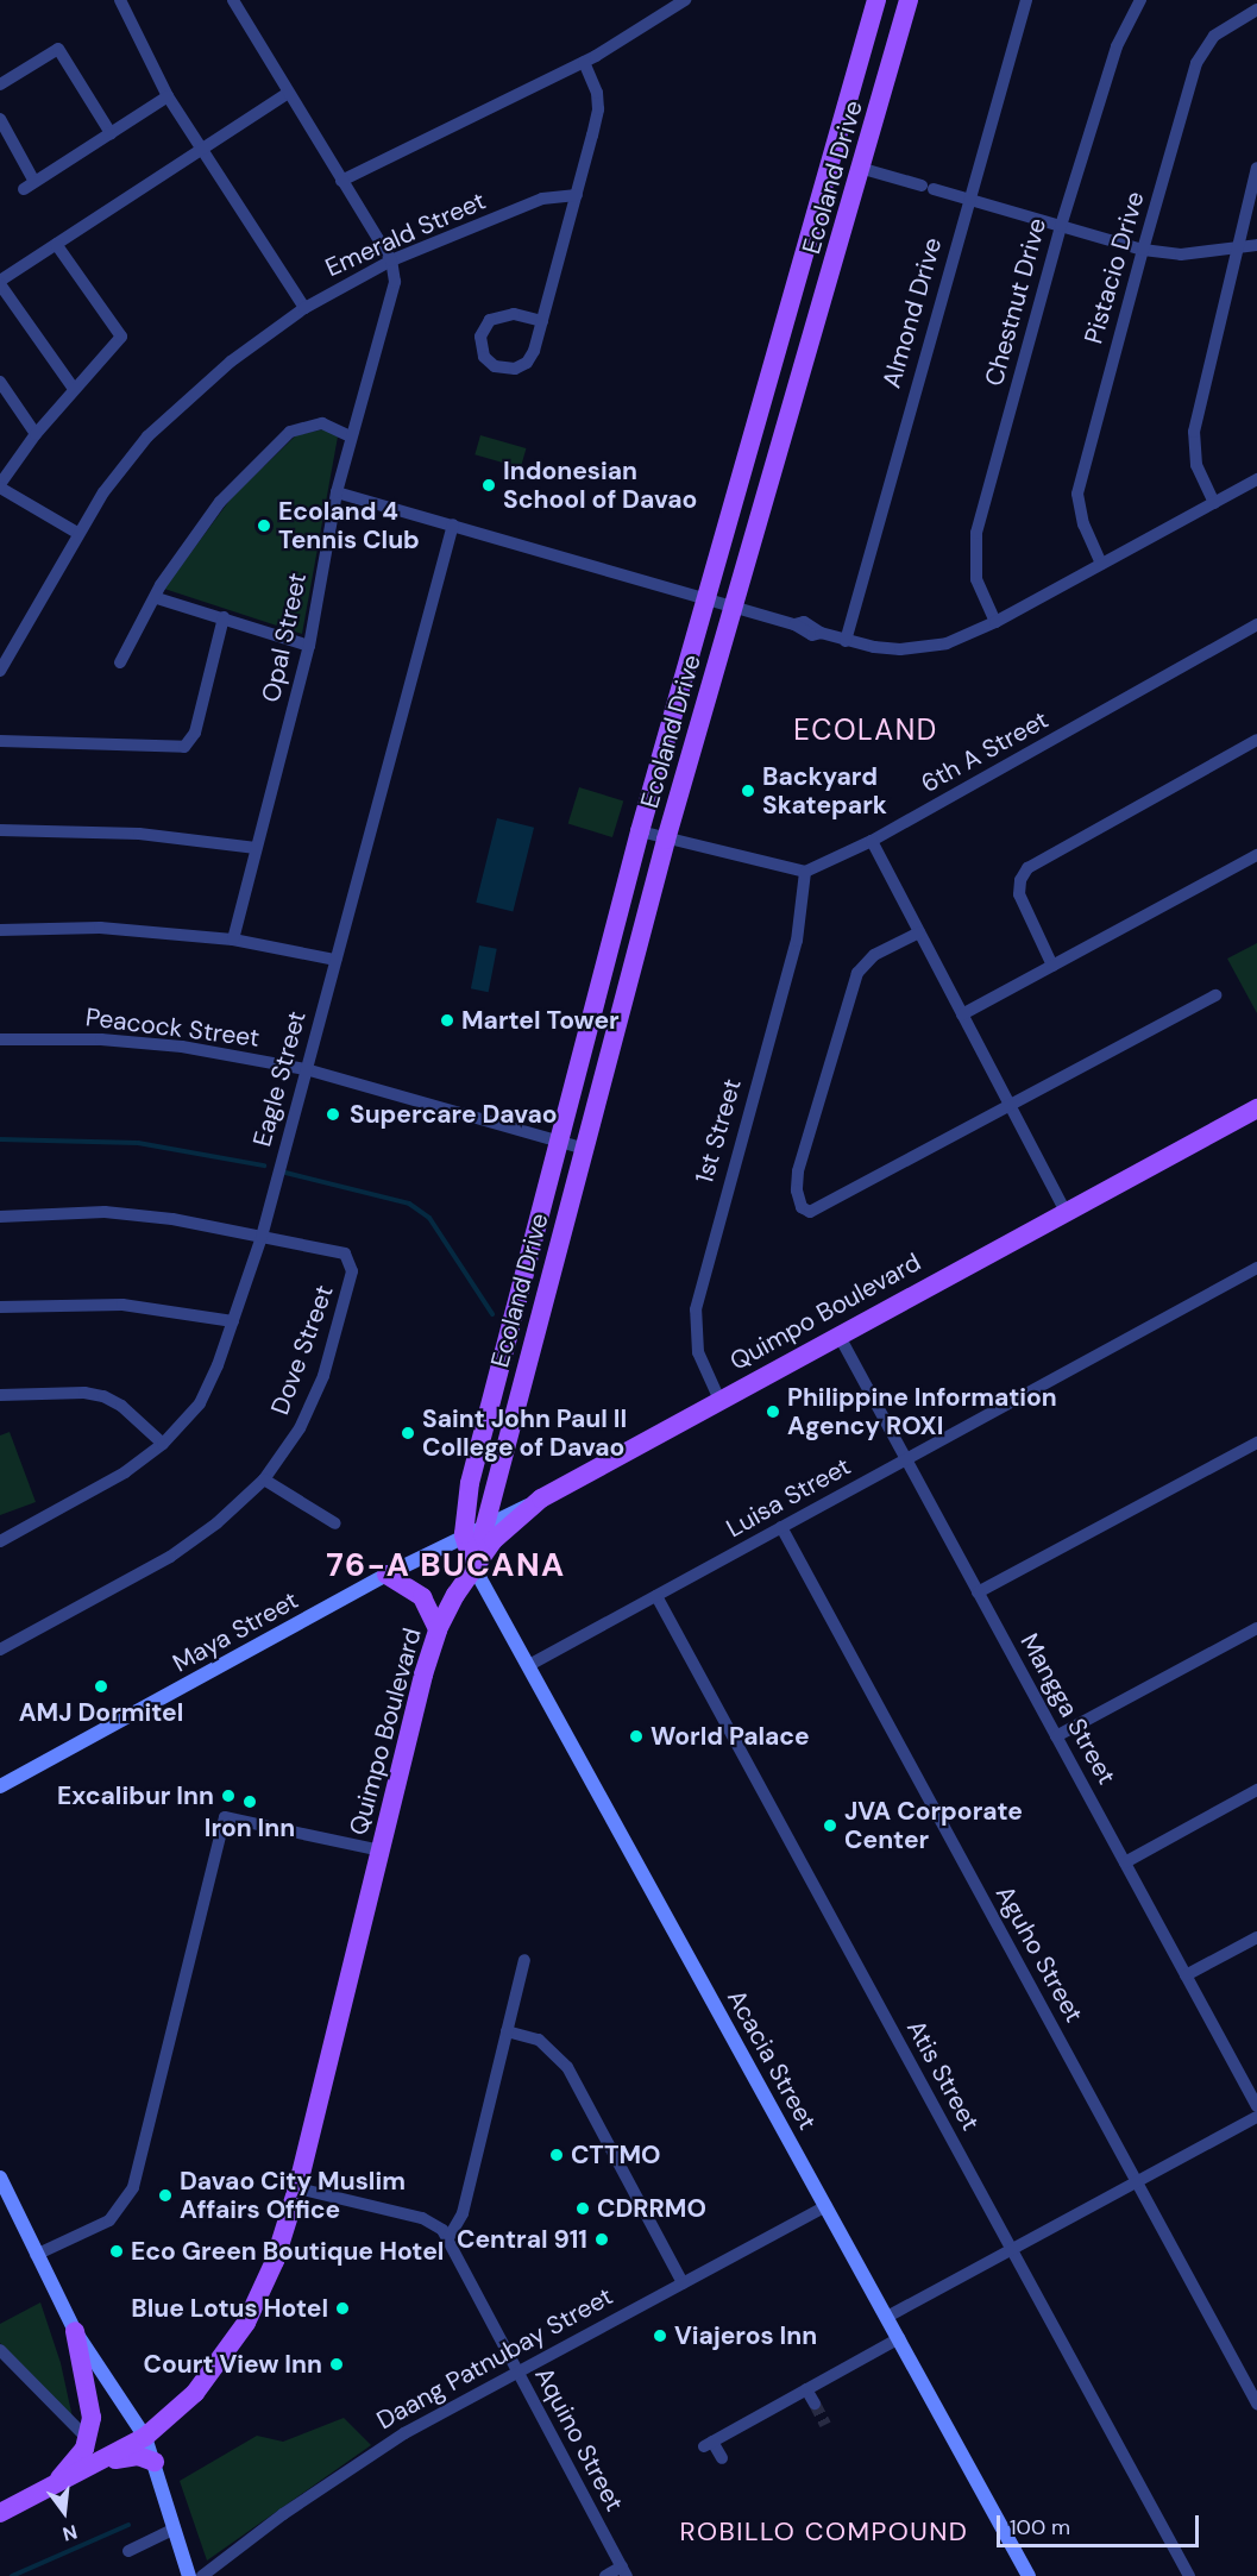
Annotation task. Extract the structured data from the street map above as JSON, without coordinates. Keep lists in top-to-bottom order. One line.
{"streets":{"main road":["Ecoland Drive","Quimpo Boulevard"],"street":["Emerald Street","Pistacio Drive","Chestnut Drive","Almond Drive","Opal Street","6th A Street","Peacock Street","Eagle Street","1st Street","Dove Street","Luisa Street","Maya Street","Mangga Street","Aguho Street","Acacia Street","Atis Street","Daang Patnubay Street","Aquino Street"]},"crossings":[["Ecoland Drive","Peacock Street"],["Ecoland Drive","Quimpo Boulevard"],["Ecoland Drive","Maya Street"],["Ecoland Drive","Acacia Street"],["Emerald Street","Opal Street"],["6th A Street","1st Street"],["Peacock Street","Eagle Street"],["Eagle Street","Dove Street"],["1st Street","Quimpo Boulevard"],["Quimpo Boulevard","Maya Street"],["Quimpo Boulevard","Mangga Street"],["Quimpo Boulevard","Acacia Street"],["Quimpo Boulevard","Aquino Street"],["Luisa Street","Mangga Street"],["Luisa Street","Aguho Street"],["Luisa Street","Acacia Street"],["Luisa Street","Atis Street"],["Acacia Street","Daang Patnubay Street"],["Daang Patnubay Street","Aquino Street"]],"districts":["ECOLAND","76-A BUCANA","ROBILLO COMPOUND"],"places":["Indonesian School of Davao","Ecoland 4 Tennis Club","Backyard Skatepark","Martel Tower","Supercare Davao","Philippine Information Agency ROXI","Saint John Paul II College of Davao","AMJ Dormitel","World Palace","Excalibur Inn","Iron Inn","JVA Corporate Center","CTTMO","Davao City Muslim Affairs Office","CDRRMO","Central 911","Eco Green Boutique Hotel","Blue Lotus Hotel","Viajeros Inn","Court View Inn"],"scale_bar":"100 m","north":"bottom"}
